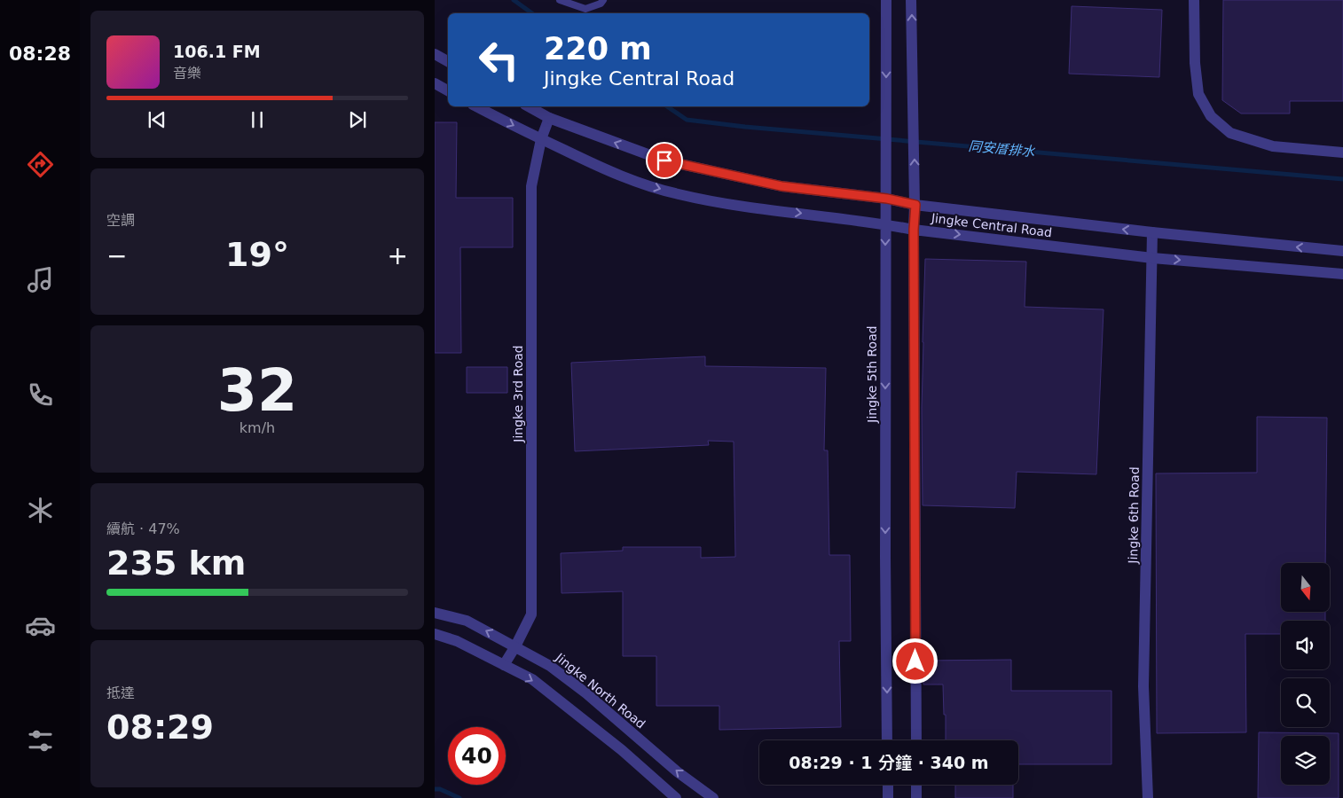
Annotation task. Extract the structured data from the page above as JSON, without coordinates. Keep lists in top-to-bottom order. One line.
{"streets":{"street":["Jingke Central Road","Jingke 5th Road","Jingke 3rd Road","Jingke 6th Road","Jingke North Road"]},"crossings":[["Jingke Central Road","Jingke 5th Road"],["Jingke Central Road","Jingke 3rd Road"],["Jingke Central Road","Jingke 6th Road"],["Jingke 3rd Road","Jingke North Road"]],"water":["同安厝排水"],"north":"bottom","page":{"tabs":"08:28","turn":["220 m","Jingke Central Road"],"song":["106.1 FM","音樂"],"tile":["空調",["32","km/h"],["續航 · 47%","235 km"],["抵達","08:29"]],"heat":["−","19°","+"],"limit":"40","trip":"08:29 · 1 分鐘 · 340 m"}}
